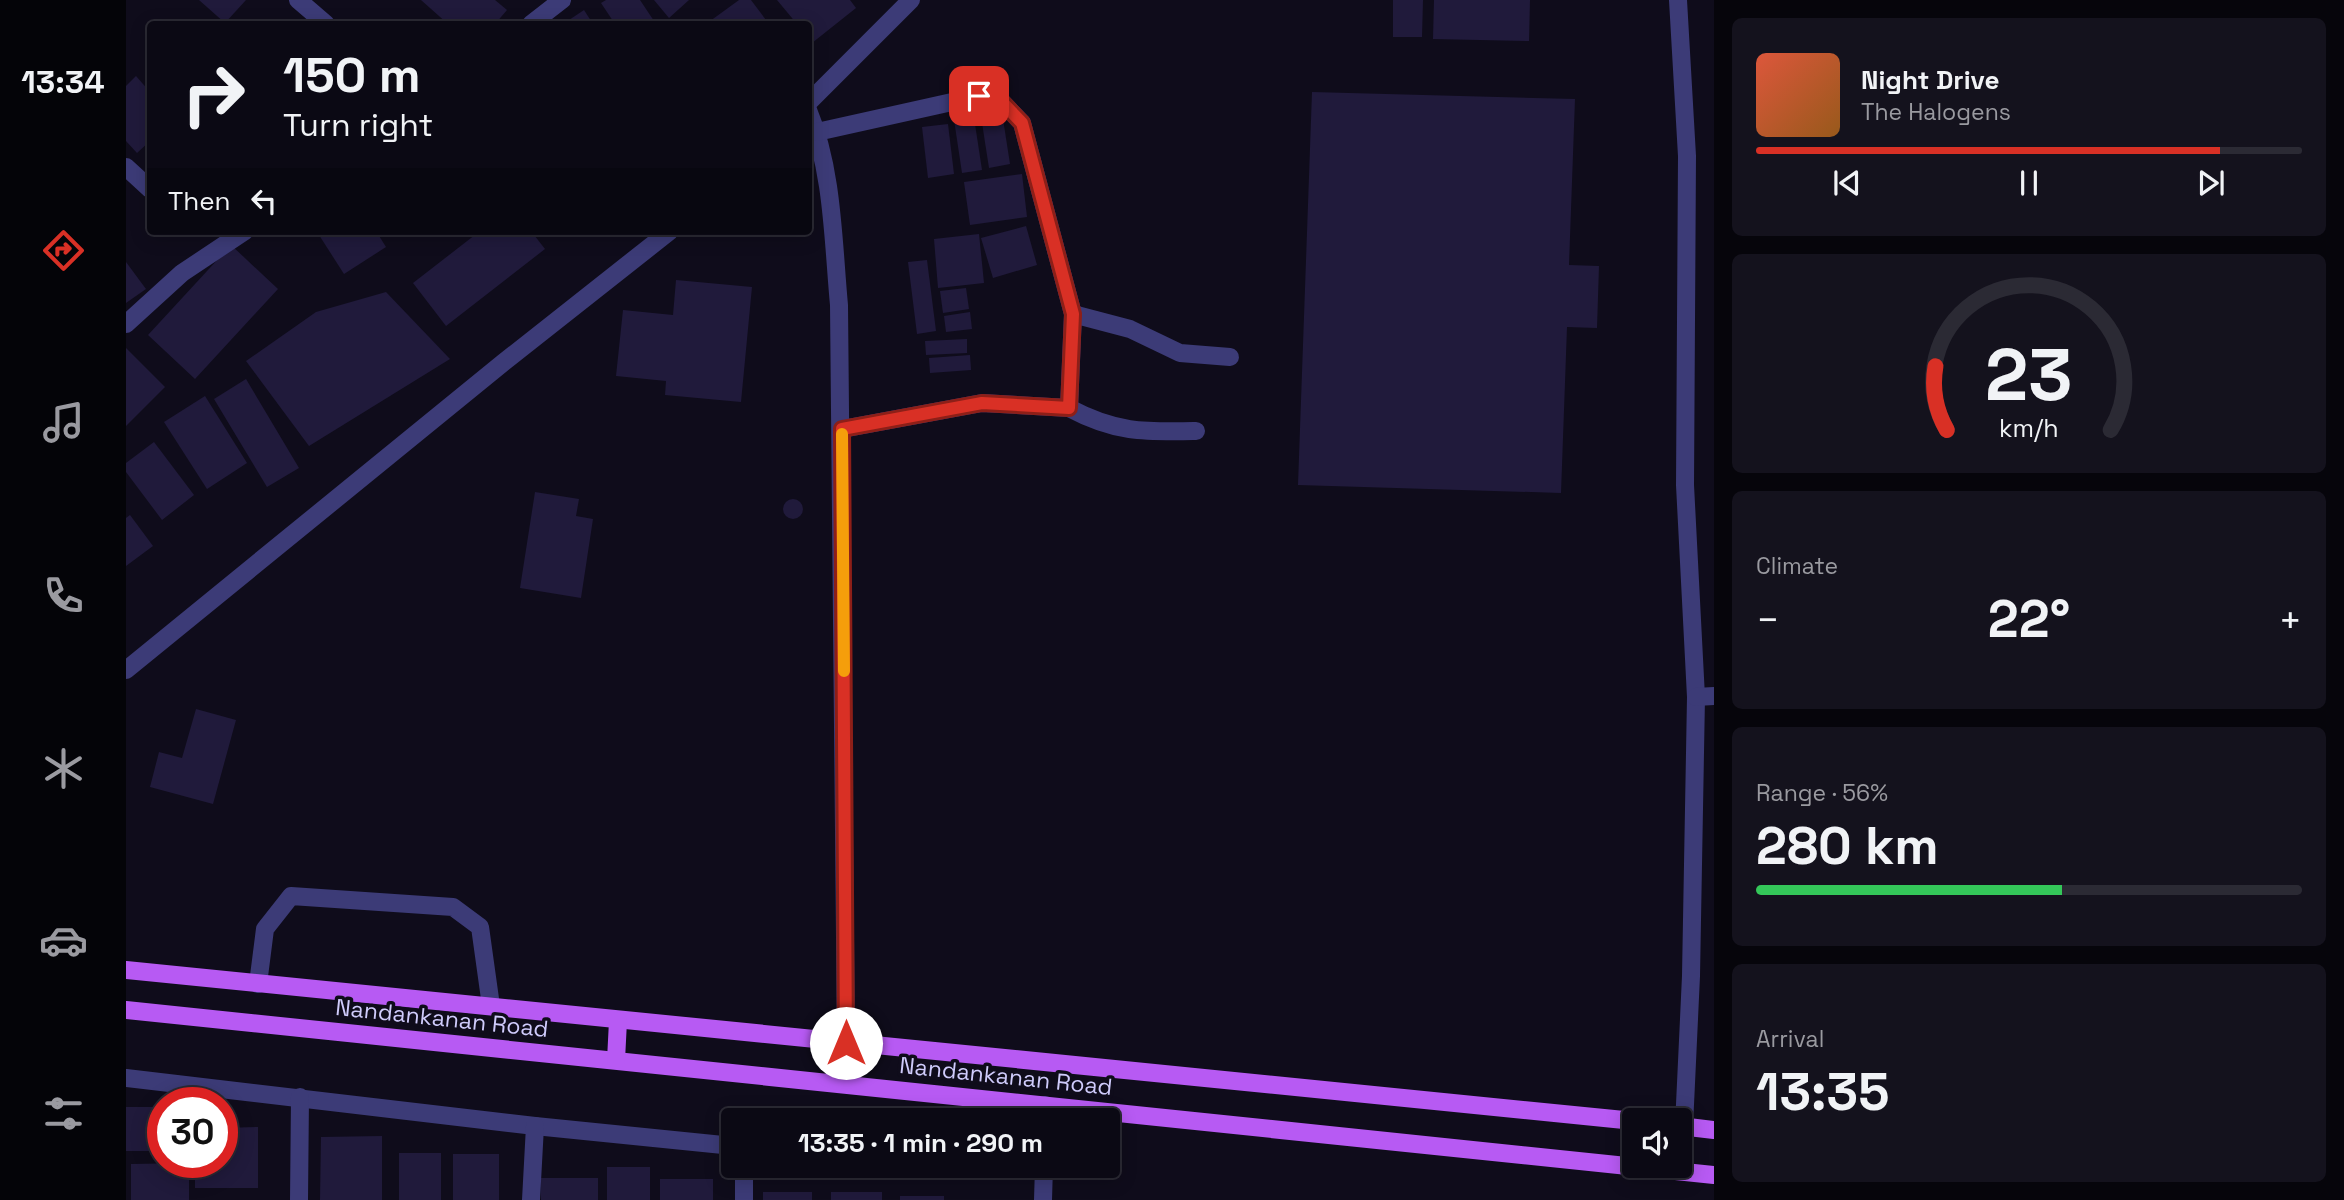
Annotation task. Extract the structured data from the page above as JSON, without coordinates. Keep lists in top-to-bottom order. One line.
{"streets":{"main road":["Nandankanan Road"]},"page":{"tabs":"13:34","turn":["150 m","Turn right"],"song":["Night Drive","The Halogens"],"then":"Then","tile":["Climate",["Range · 56%","280 km"],["Arrival","13:35"]],"heat":["−","22°","+"],"limit":"30","trip":"13:35 · 1 min · 290 m","gauge":["23","km/h"]}}
